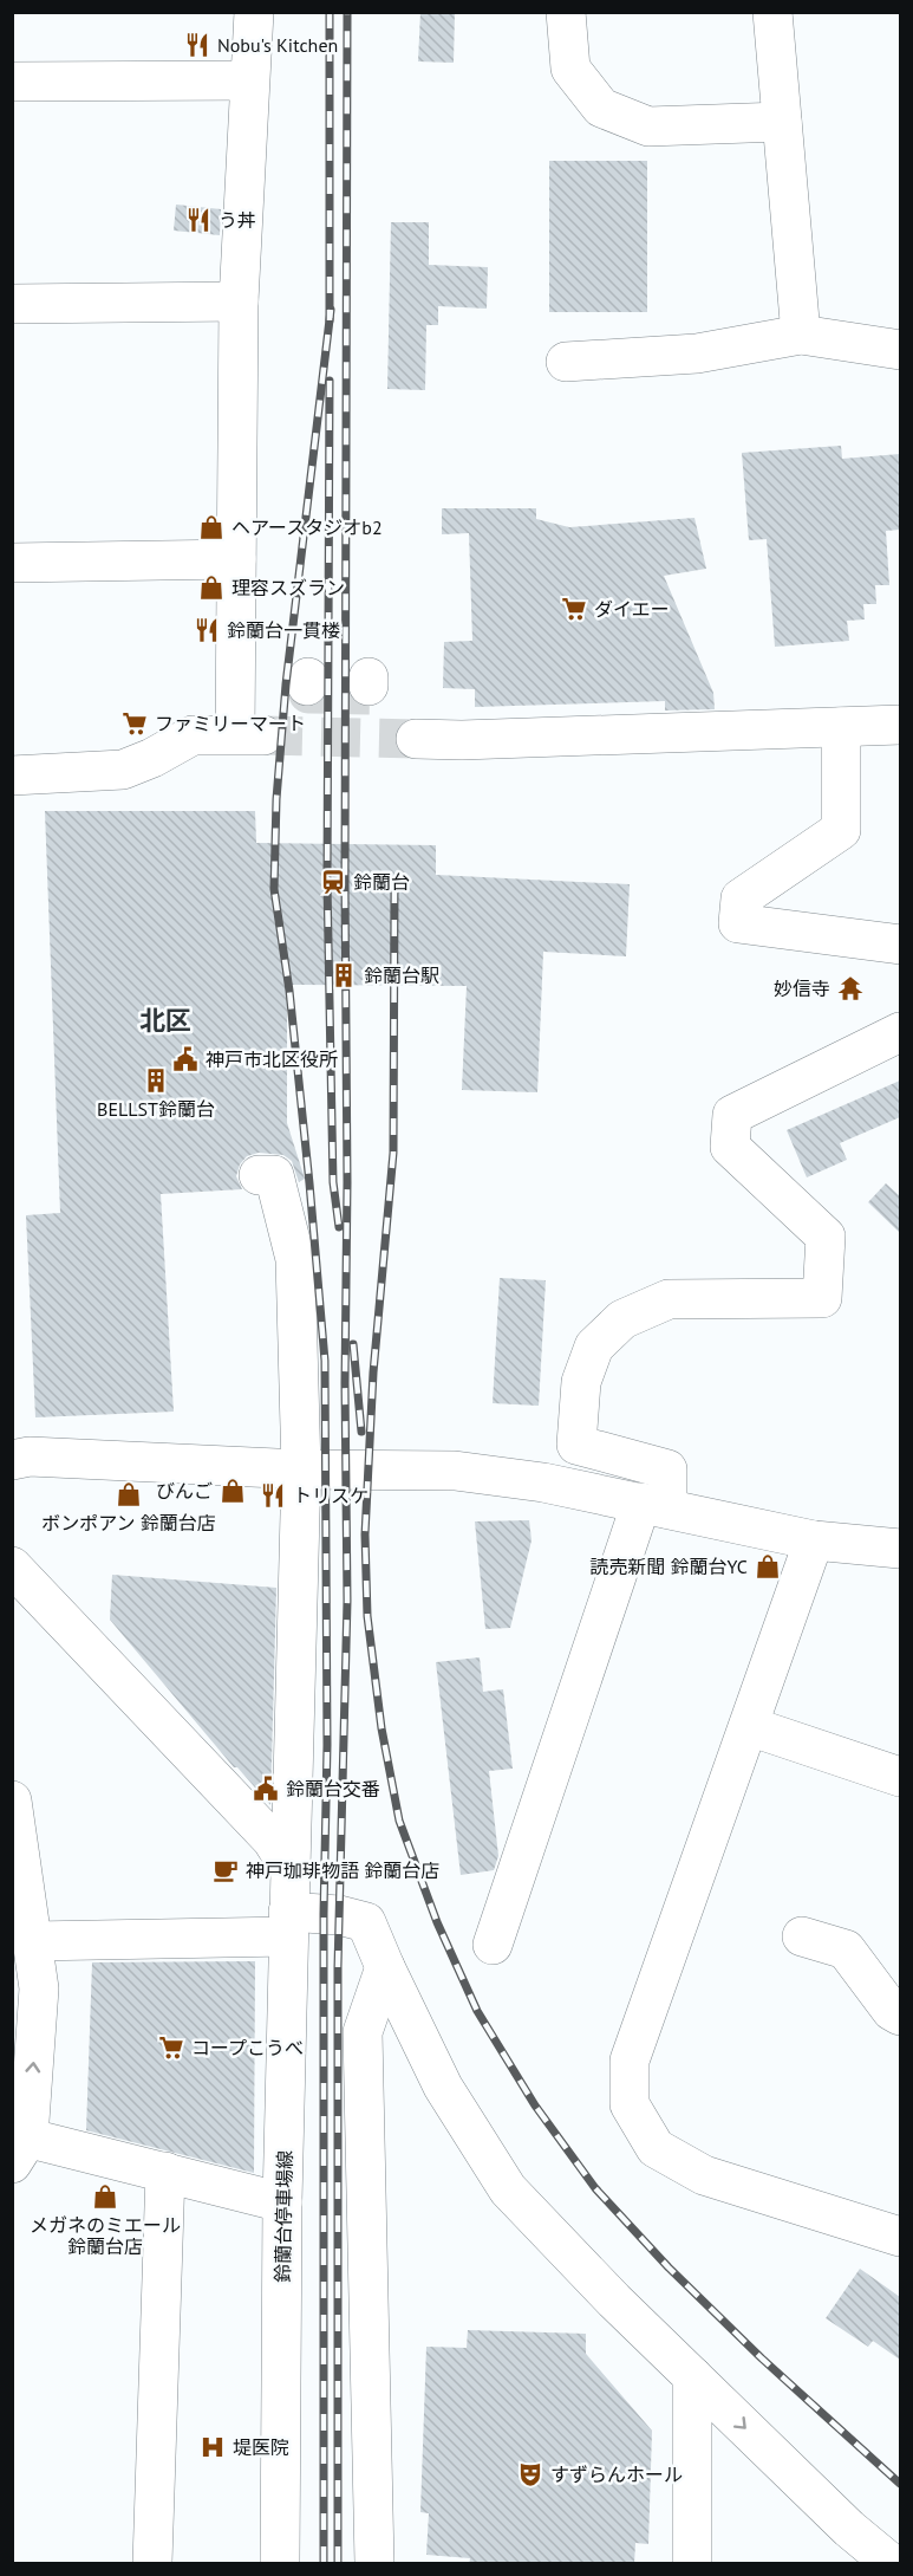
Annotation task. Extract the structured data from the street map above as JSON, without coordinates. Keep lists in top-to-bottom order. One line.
{"streets":{"street":["鈴蘭台停車場線"]},"districts":["北区"],"places":{"restaurant":["Nobu's Kitchen","う丼","鈴蘭台一貫楼","トリスケ"],"shop":["ヘアースタジオb2","理容スズラン","びんご","ボンポアン 鈴蘭台店","読売新聞 鈴蘭台YC","メガネのミエール 鈴蘭台店"],"supermarket":["ダイエー","ファミリーマート","コープこうべ"],"station":["鈴蘭台"],"building":["鈴蘭台駅","BELLST鈴蘭台"],"temple":["妙信寺"],"public building":["神戸市北区役所","鈴蘭台交番"],"cafe":["神戸珈琲物語 鈴蘭台店"],"hospital":["堤医院"],"theatre":["すずらんホール"]}}
